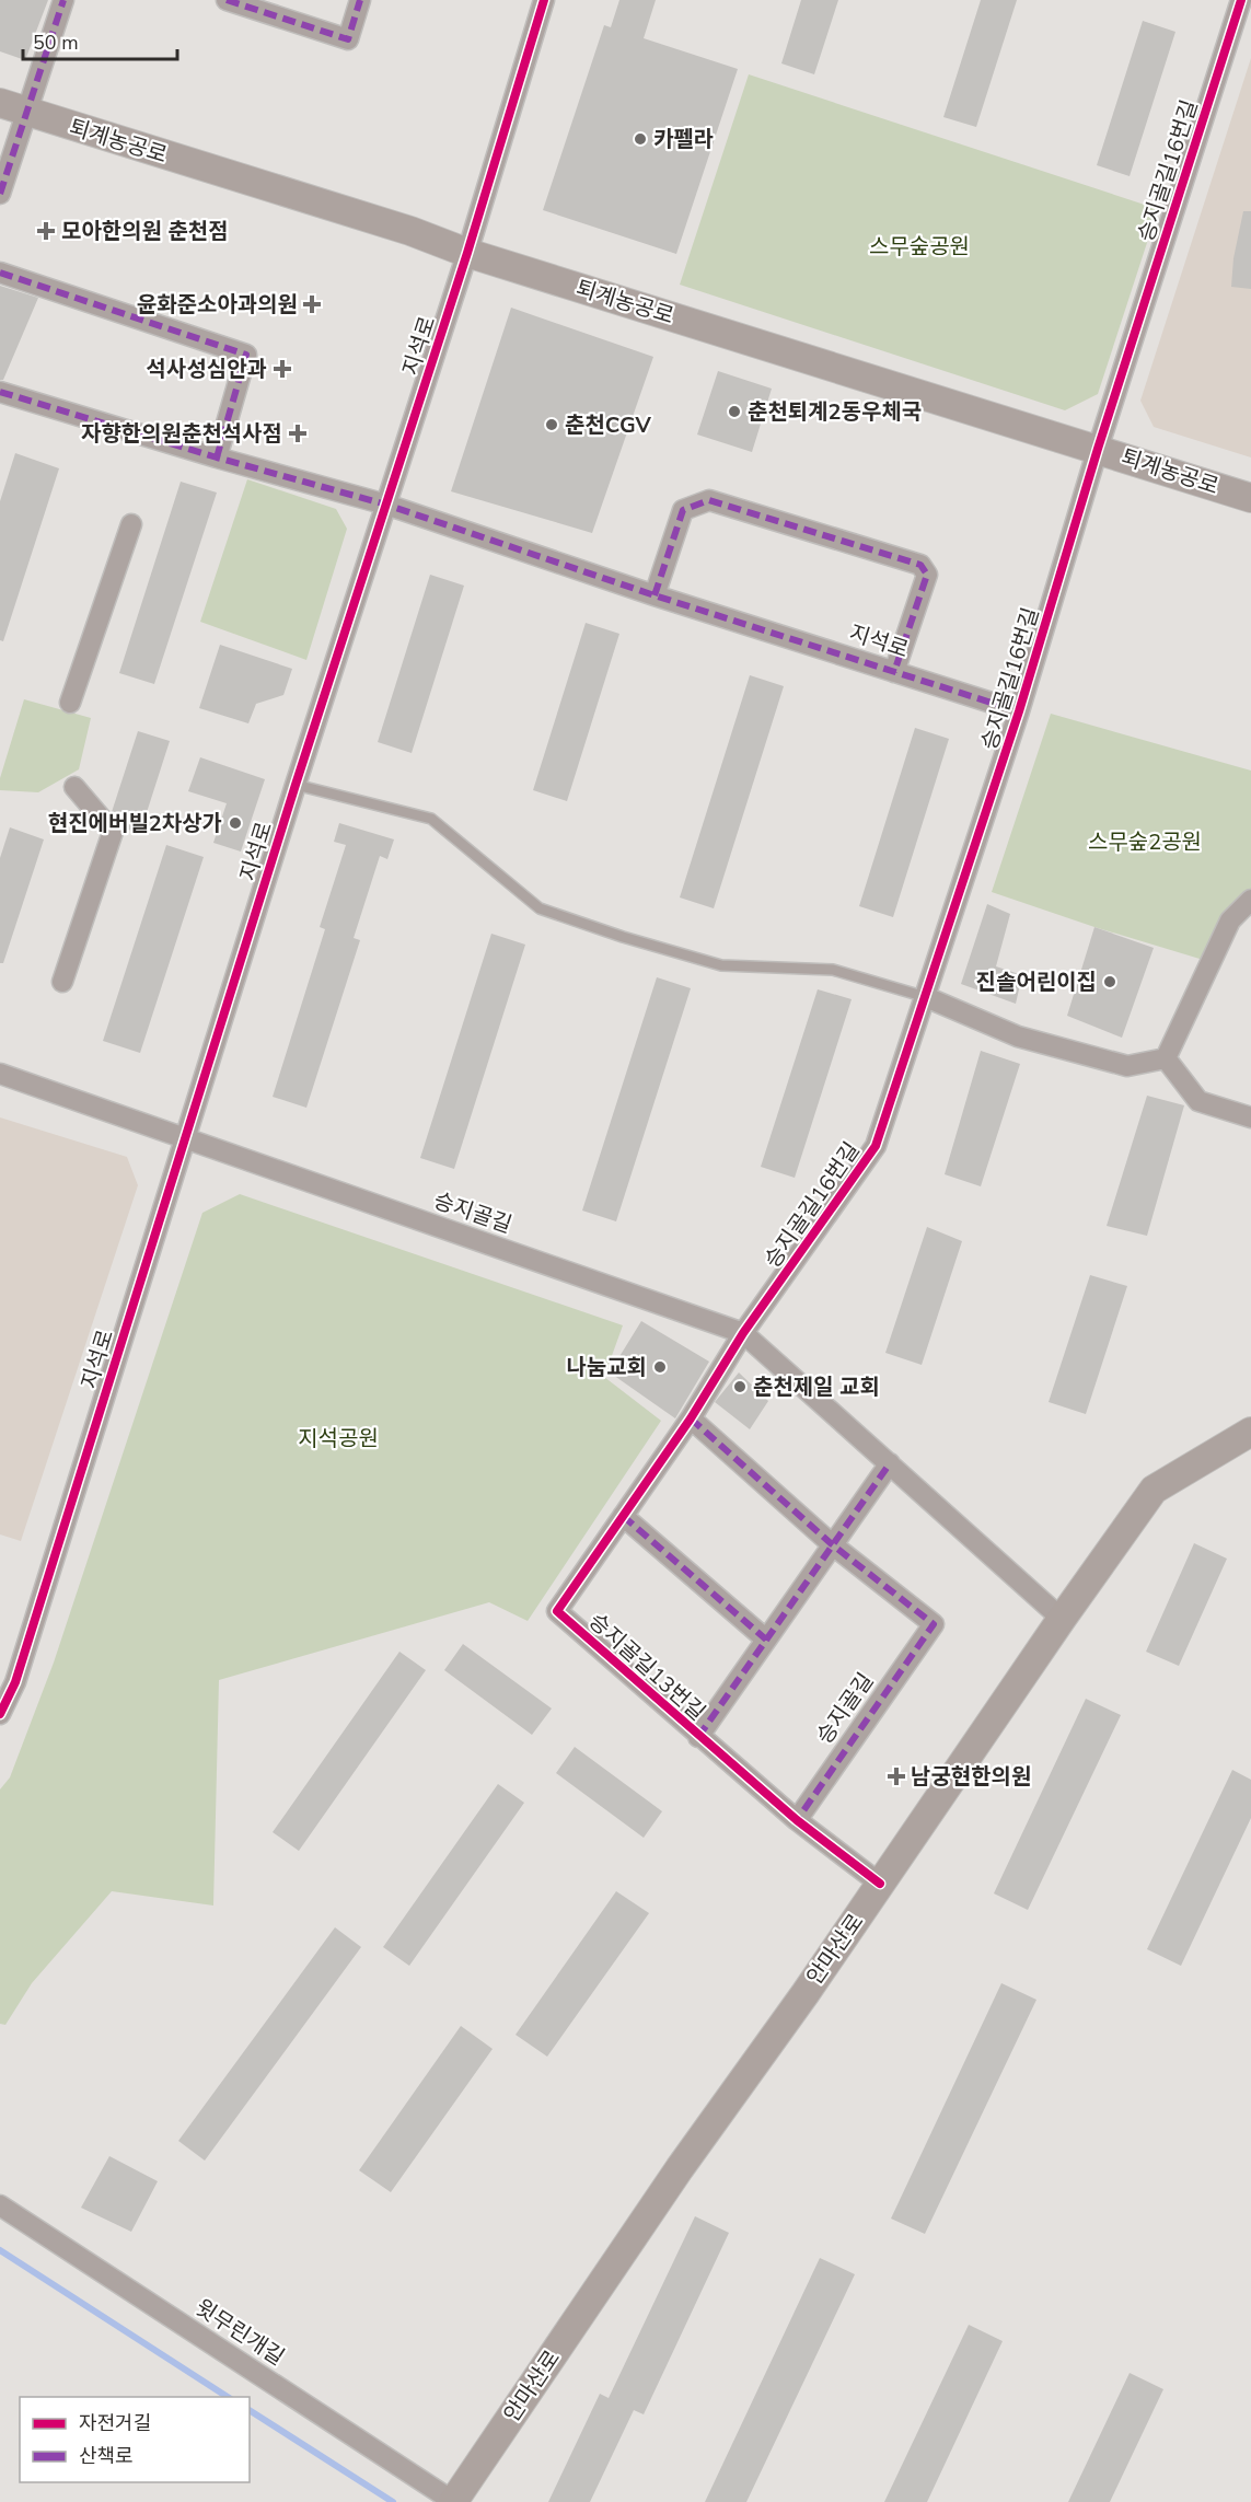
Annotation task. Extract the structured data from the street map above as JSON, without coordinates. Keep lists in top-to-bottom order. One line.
{"streets":{"street":["퇴계농공로","승지골길16번길","지석로","승지골길","승지골길13번길","안마산로","윗무린개길"]},"crossings":[["퇴계농공로","승지골길16번길"],["퇴계농공로","지석로"],["승지골길16번길","지석로"],["승지골길16번길","승지골길"],["승지골길16번길","승지골길13번길"],["지석로","승지골길"],["승지골길","승지골길13번길"],["승지골길","안마산로"],["승지골길13번길","안마산로"],["안마산로","윗무린개길"]],"parks":["스무숲공원","스무숲2공원","지석공원"],"places":{"other":["카펠라","춘천퇴계2동우체국","춘천CGV","현진에버빌2차상가","진솔어린이집","나눔교회","춘천제일 교회"],"health":["모아한의원 춘천점","윤화준소아과의원","석사성심안과","자향한의원춘천석사점","남궁현한의원"]},"legend":["자전거길","산책로"],"scale_bar":"50 m"}
